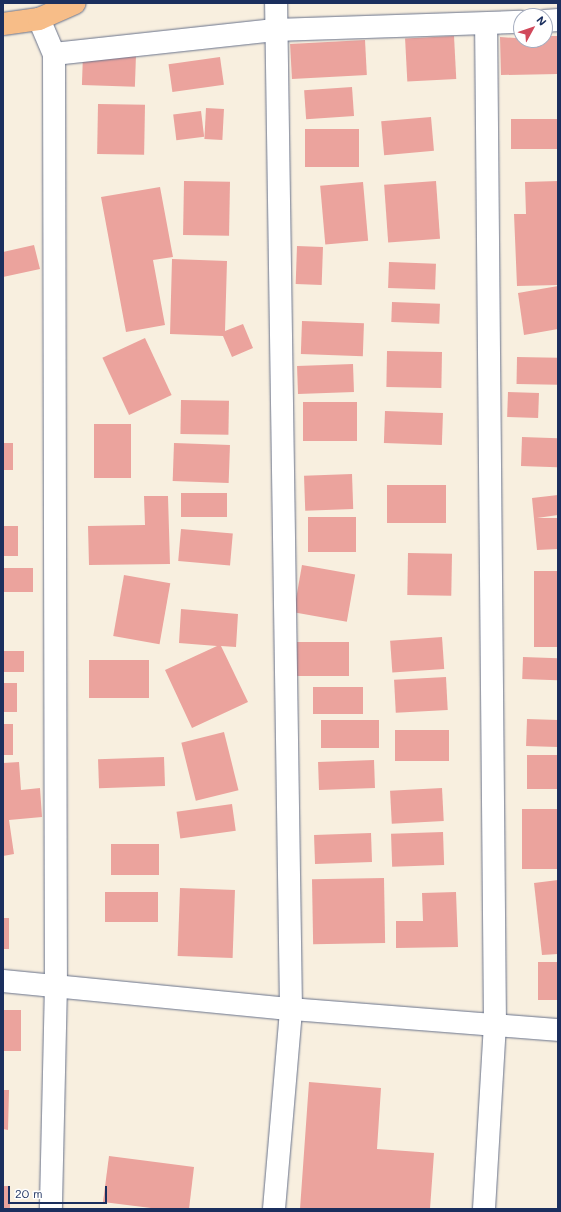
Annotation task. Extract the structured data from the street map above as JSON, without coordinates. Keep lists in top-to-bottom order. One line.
{"scale_bar":"20 m","north":"top right"}
